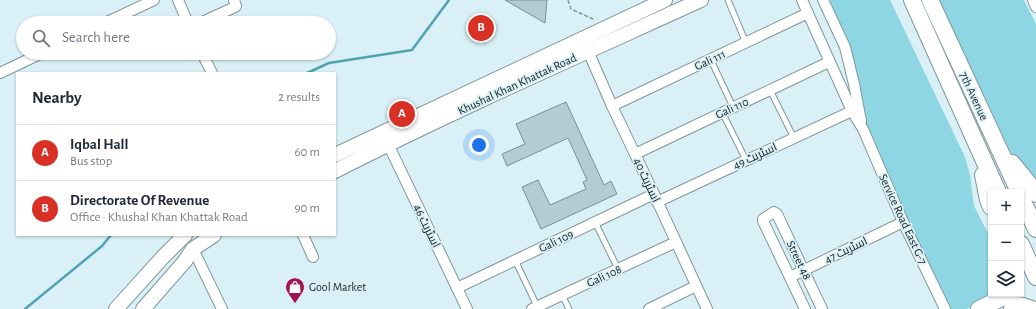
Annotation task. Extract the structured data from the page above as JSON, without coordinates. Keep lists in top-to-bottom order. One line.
{"streets":{"main road":["7th Avenue"],"street":["Gali 111","Khushal Khan Khattak Road","Gali 110","اسٹریٹ 49","اسٹریٹ 40","Service Road East G-7","اسٹریٹ 46","Gali 109","اسٹریٹ 47","Street 48","Gali 108"]},"crossings":[["Gali 111","اسٹریٹ 40"],["Gali 111","Service Road East G-7"],["Khushal Khan Khattak Road","اسٹریٹ 40"],["Khushal Khan Khattak Road","اسٹریٹ 46"],["Gali 110","اسٹریٹ 40"],["Gali 110","Service Road East G-7"],["اسٹریٹ 49","اسٹریٹ 40"],["اسٹریٹ 49","Service Road East G-7"],["اسٹریٹ 49","Gali 109"],["اسٹریٹ 40","Gali 109"],["اسٹریٹ 40","Gali 108"],["Service Road East G-7","اسٹریٹ 47"],["اسٹریٹ 46","Gali 109"],["اسٹریٹ 47","Street 48"]],"places":{"shop":["Gool Market"]},"page":{"pins":["B","A"],"search":"Search here","heading":["Nearby","2 results"],"list":[{"mark":"A","name":"Iqbal Hall","note":"Bus stop","value":"60 m"},{"mark":"B","name":"Directorate Of Revenue","note":"Office · Khushal Khan Khattak Road","value":"90 m"}],"map_buttons":["+","−"]}}
